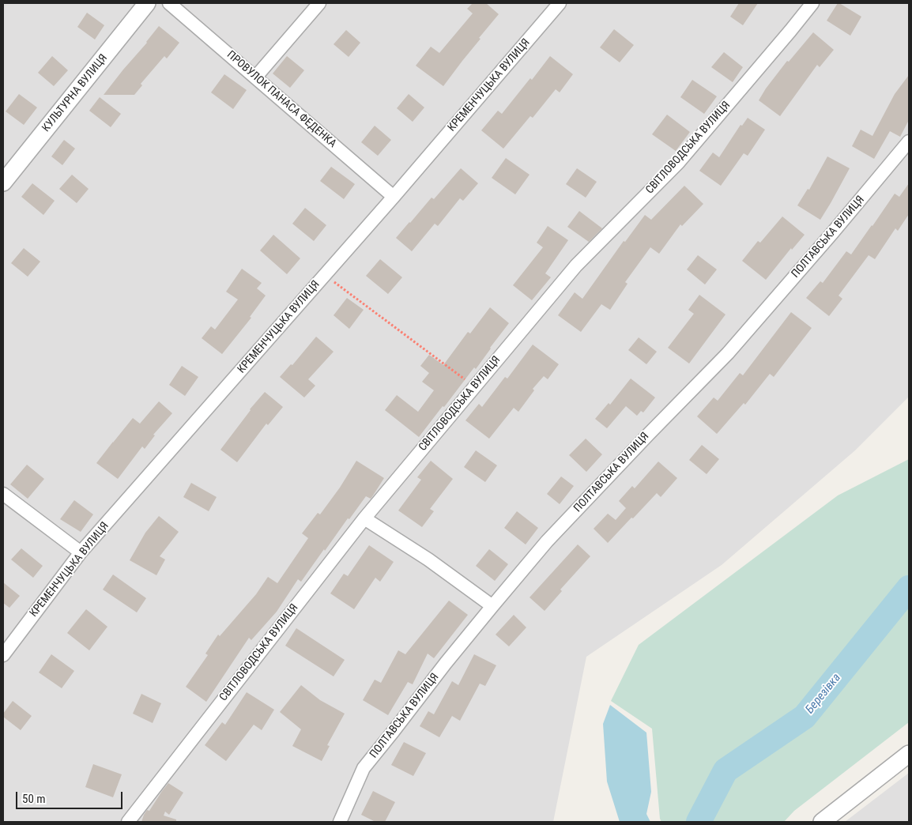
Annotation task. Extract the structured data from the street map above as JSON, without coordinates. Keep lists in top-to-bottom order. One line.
{"streets":{"street":["КРЕМЕНЧУЦЬКА ВУЛИЦЯ","КУЛЬТУРНА ВУЛИЦЯ","ПРОВУЛОК ПАНАСА ФЕДЕНКА","СВІТЛОВОДСЬКА ВУЛИЦЯ","ПОЛТАВСЬКА ВУЛИЦЯ"]},"crossings":[["КРЕМЕНЧУЦЬКА ВУЛИЦЯ","ПРОВУЛОК ПАНАСА ФЕДЕНКА"]],"water":["Березівка"],"scale_bar":"50 m"}
